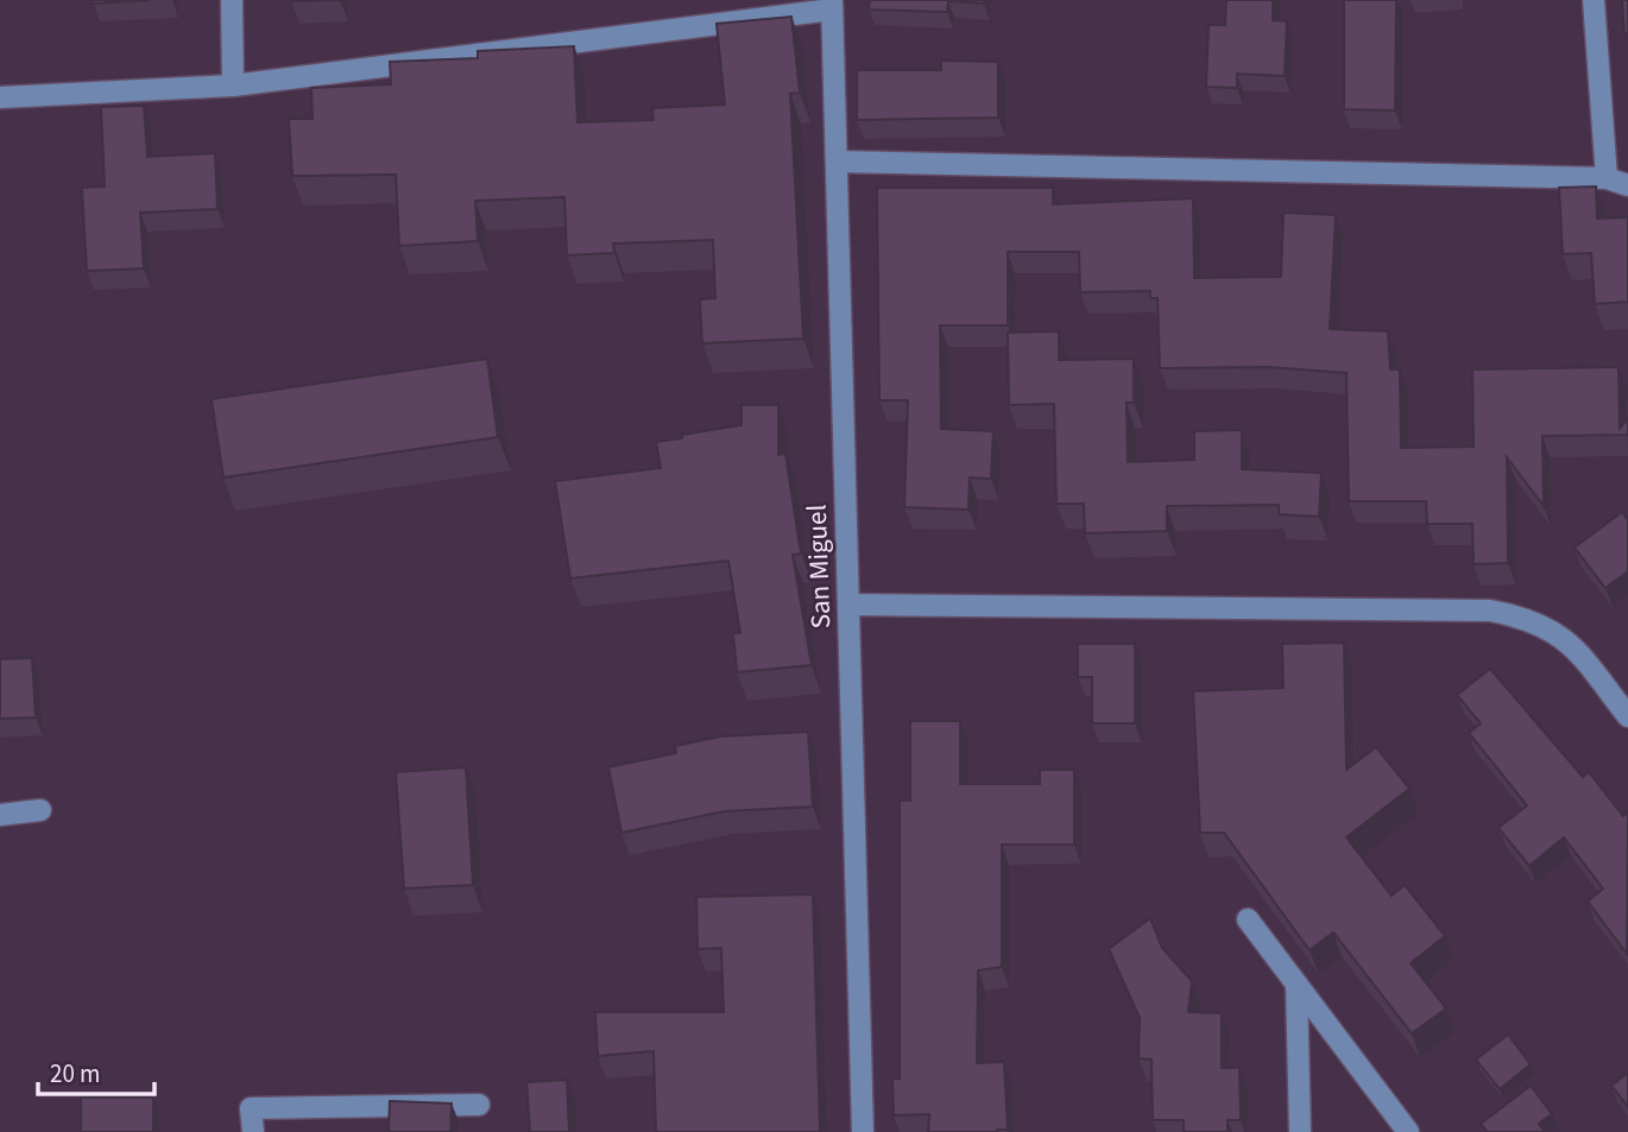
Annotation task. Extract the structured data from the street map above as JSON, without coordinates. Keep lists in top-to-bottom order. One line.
{"streets":{"street":["San Miguel"]},"scale_bar":"20 m"}
